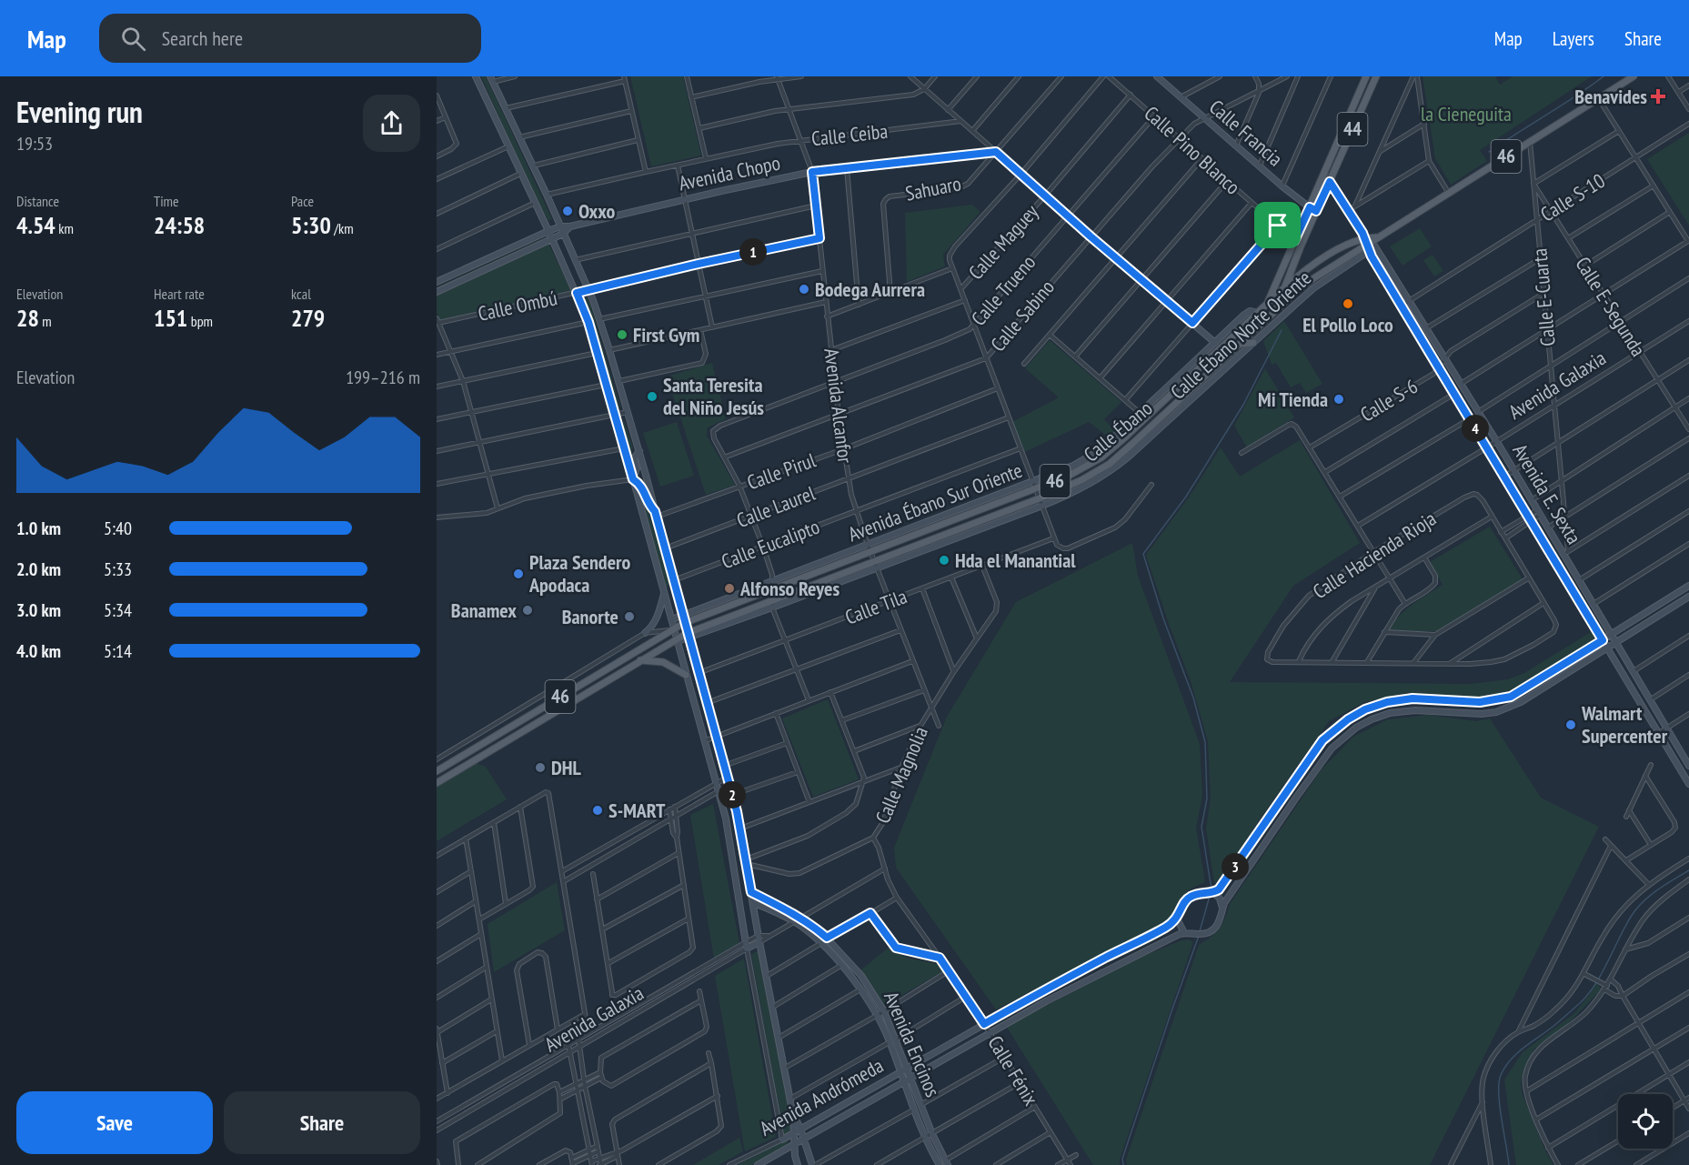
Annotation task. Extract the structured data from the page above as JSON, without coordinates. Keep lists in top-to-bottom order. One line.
{"streets":{"main road":["44","46","Calle Ébano"],"street":["Calle Francia","Calle Ceiba","Calle Pino Blanco","Avenida Chopo","Sahuaro","Calle S-10","Calle Maguey","Calle Trueno","Calle E-Cuarta","Calle Ombú","Calle E-Segunda","Calle Sabino","Calle Ébano Norte Oriente","Avenida Galaxia","Calle S-6","Avenida Alcanfor","Calle Pirul","Avenida E. Sexta","Avenida Ébano Sur Oriente","Calle Laurel","Calle Eucalipto","Calle Hacienda Rioja","Calle Tila","Calle Magnolia","Avenida Encinos","Calle Fénix","Avenida Andrómeda"]},"crossings":[["44","Calle Francia"],["44","Calle Pino Blanco"],["44","Calle Ébano"],["Calle Francia","Calle Sabino"],["Calle Ceiba","Avenida Alcanfor"],["Calle Pino Blanco","Calle Maguey"],["Calle Pino Blanco","Calle Trueno"],["Calle Pino Blanco","Calle Sabino"],["46","Calle E-Cuarta"],["46","Calle Ébano Norte Oriente"],["46","Calle Ébano"],["46","Avenida E. Sexta"],["Avenida Chopo","Sahuaro"],["Avenida Chopo","Avenida Alcanfor"],["Calle S-10","Calle E-Cuarta"],["Calle S-10","Calle E-Segunda"],["Calle S-10","Avenida E. Sexta"],["Calle Maguey","Avenida Alcanfor"],["Calle Trueno","Calle Sabino"],["Calle Trueno","Avenida Alcanfor"],["Calle E-Cuarta","Calle E-Segunda"],["Calle E-Cuarta","Avenida Galaxia"],["Calle E-Cuarta","Calle S-6"],["Calle E-Cuarta","Avenida E. Sexta"],["Calle Ombú","Avenida Alcanfor"],["Calle E-Segunda","Avenida Galaxia"],["Calle Sabino","Avenida Alcanfor"],["Calle Ébano Norte Oriente","Avenida Alcanfor"],["Calle Ébano Norte Oriente","Calle Ébano"],["Calle Ébano Norte Oriente","Avenida E. Sexta"],["Avenida Galaxia","Avenida E. Sexta"],["Avenida Galaxia","Avenida Encinos"],["Avenida Galaxia","Calle Fénix"],["Calle S-6","Avenida E. Sexta"],["Avenida Alcanfor","Calle Ébano"],["Avenida Alcanfor","Calle Pirul"],["Avenida Alcanfor","Avenida Ébano Sur Oriente"],["Avenida Alcanfor","Calle Laurel"],["Avenida Alcanfor","Calle Eucalipto"],["Avenida Alcanfor","Calle Tila"],["Avenida Alcanfor","Calle Magnolia"],["Calle Ébano","Avenida E. Sexta"],["Calle Ébano","Avenida Ébano Sur Oriente"],["Calle Tila","Calle Magnolia"],["Calle Magnolia","Calle Fénix"],["Avenida Encinos","Avenida Andrómeda"],["Calle Fénix","Avenida Andrómeda"]],"parks":["la Cieneguita"],"places":{"health":["Benavides"],"other":["Oxxo","Bodega Aurrera","El Pollo Loco","First Gym","Santa Teresita del Niño Jesús","Mi Tienda","Hda el Manantial","Plaza Sendero Apodaca","Alfonso Reyes","Banamex","Banorte","Walmart Supercenter","DHL","S-MART"]},"page":{"header":"Map","search":"Search here","nav":["Map","Layers","Share"],"heading":["Evening run","19:53"],"stats":[["Distance","4.54 km"],["Time","24:58"],["Pace","5:30 /km"],["Elevation","28 m"],["Heart rate","151 bpm"],["kcal","279"]],"pins":["1","4","2","3"],"chart":["Elevation","199–216 m"],"list":[{"name":"1.0 km","note":"5:40"},{"name":"2.0 km","note":"5:33"},{"name":"3.0 km","note":"5:34"},{"name":"4.0 km","note":"5:14"}],"buttons":["Save","Share"]}}
